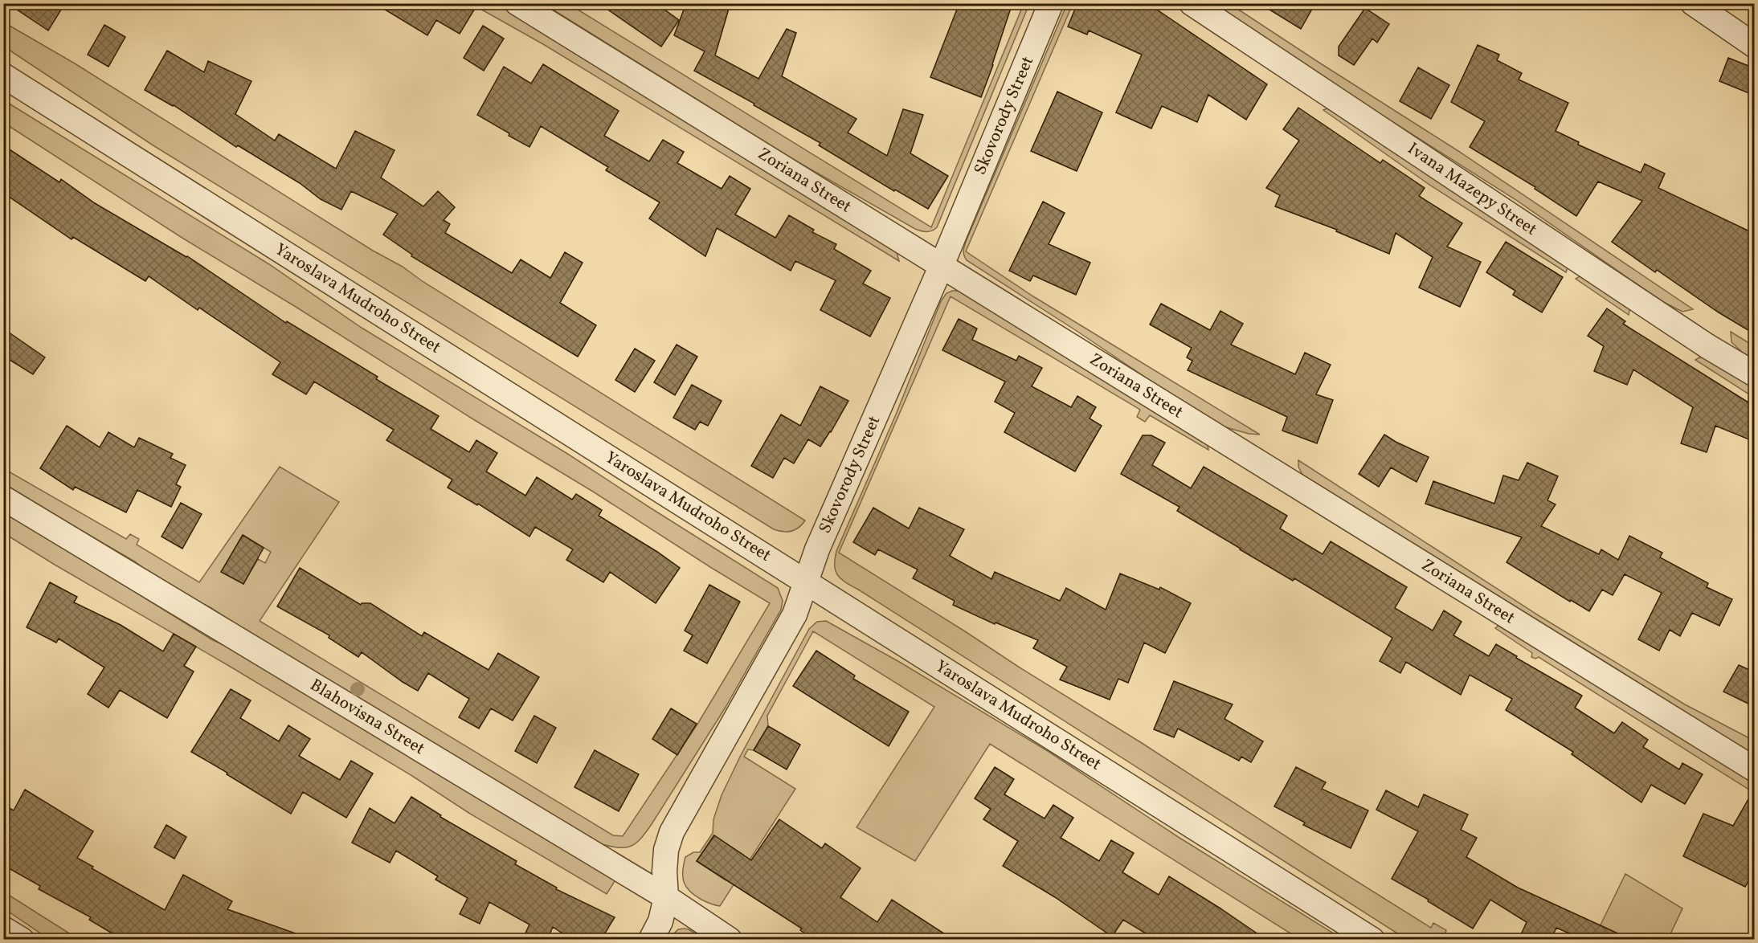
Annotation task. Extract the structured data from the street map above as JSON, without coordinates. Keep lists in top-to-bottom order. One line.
{"streets":{"street":["Skovorody Street","Zoriana Street","Ivana Mazepy Street","Yaroslava Mudroho Street","Blahovisna Street"]},"crossings":[["Skovorody Street","Zoriana Street"],["Skovorody Street","Yaroslava Mudroho Street"],["Skovorody Street","Blahovisna Street"]]}
